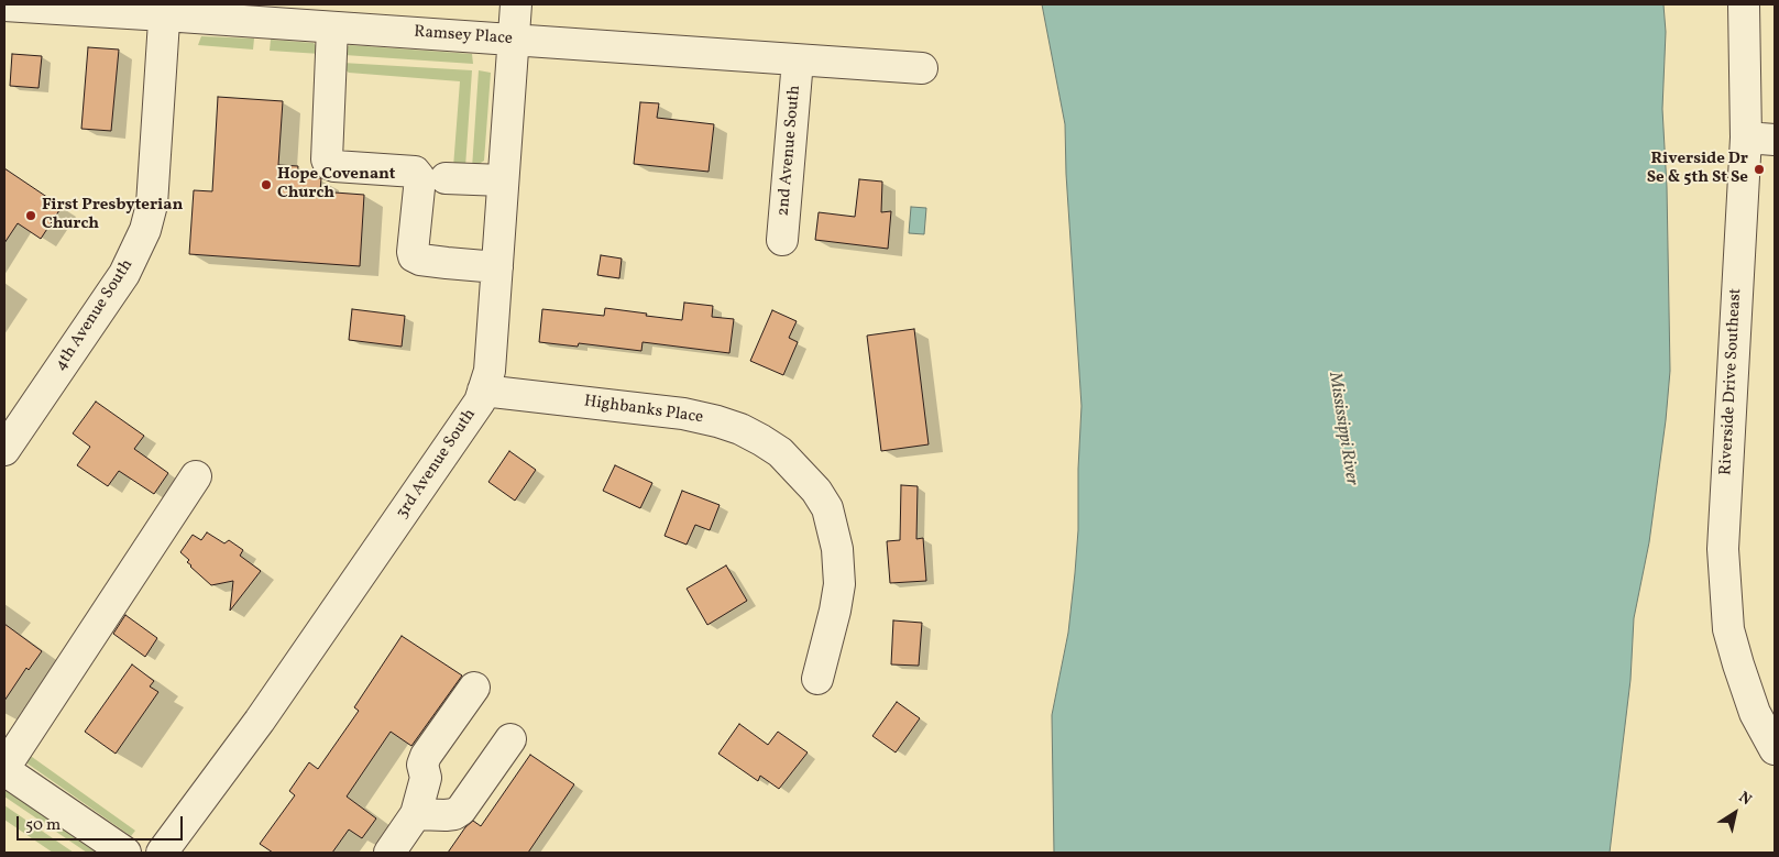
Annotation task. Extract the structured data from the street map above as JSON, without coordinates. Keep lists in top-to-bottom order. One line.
{"streets":{"street":["Ramsey Place","2nd Avenue South","4th Avenue South","Riverside Drive Southeast","Highbanks Place","3rd Avenue South"]},"crossings":[["Ramsey Place","2nd Avenue South"],["Ramsey Place","4th Avenue South"],["Ramsey Place","3rd Avenue South"],["Highbanks Place","3rd Avenue South"]],"water":["Mississippi River"],"places":["Riverside Dr Se & 5th St Se","Hope Covenant Church","First Presbyterian Church"],"scale_bar":"50 m","north":"top right"}
